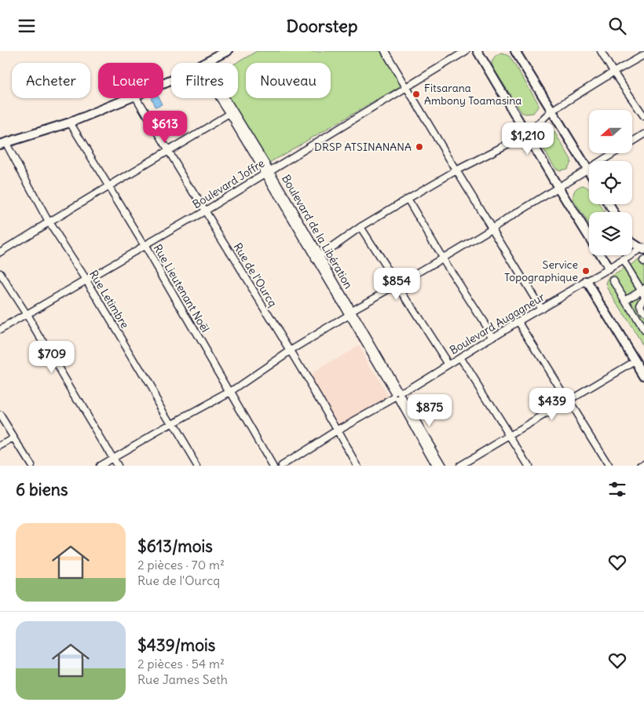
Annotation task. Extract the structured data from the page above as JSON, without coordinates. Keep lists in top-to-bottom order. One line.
{"streets":{"street":["Boulevard Joffre","Boulevard de la Libération","Rue de l'Ourcq","Rue Lieutenant Noël","Rue Letimbre","Boulevard Augagneur"]},"crossings":[["Boulevard Joffre","Boulevard de la Libération"],["Boulevard Joffre","Rue de l'Ourcq"],["Boulevard Joffre","Rue Lieutenant Noël"],["Boulevard Joffre","Rue Letimbre"],["Boulevard de la Libération","Boulevard Augagneur"],["Rue de l'Ourcq","Boulevard Augagneur"]],"places":["Fitsarana Ambony Toamasina","DRSP ATSINANANA","Service Topographique"],"north":"left","page":{"header":"Doorstep","chip":["Acheter","Louer","Filtres","Nouveau"],"price":["$613","$1,210","$854","$709","$439","$875"],"heading":"6 biens","list":[{"name":"$613/mois","note":"2 pièces · 70 m² · Rue de l'Ourcq"},{"name":"$439/mois","note":"2 pièces · 54 m² · Rue James Seth"}]}}
